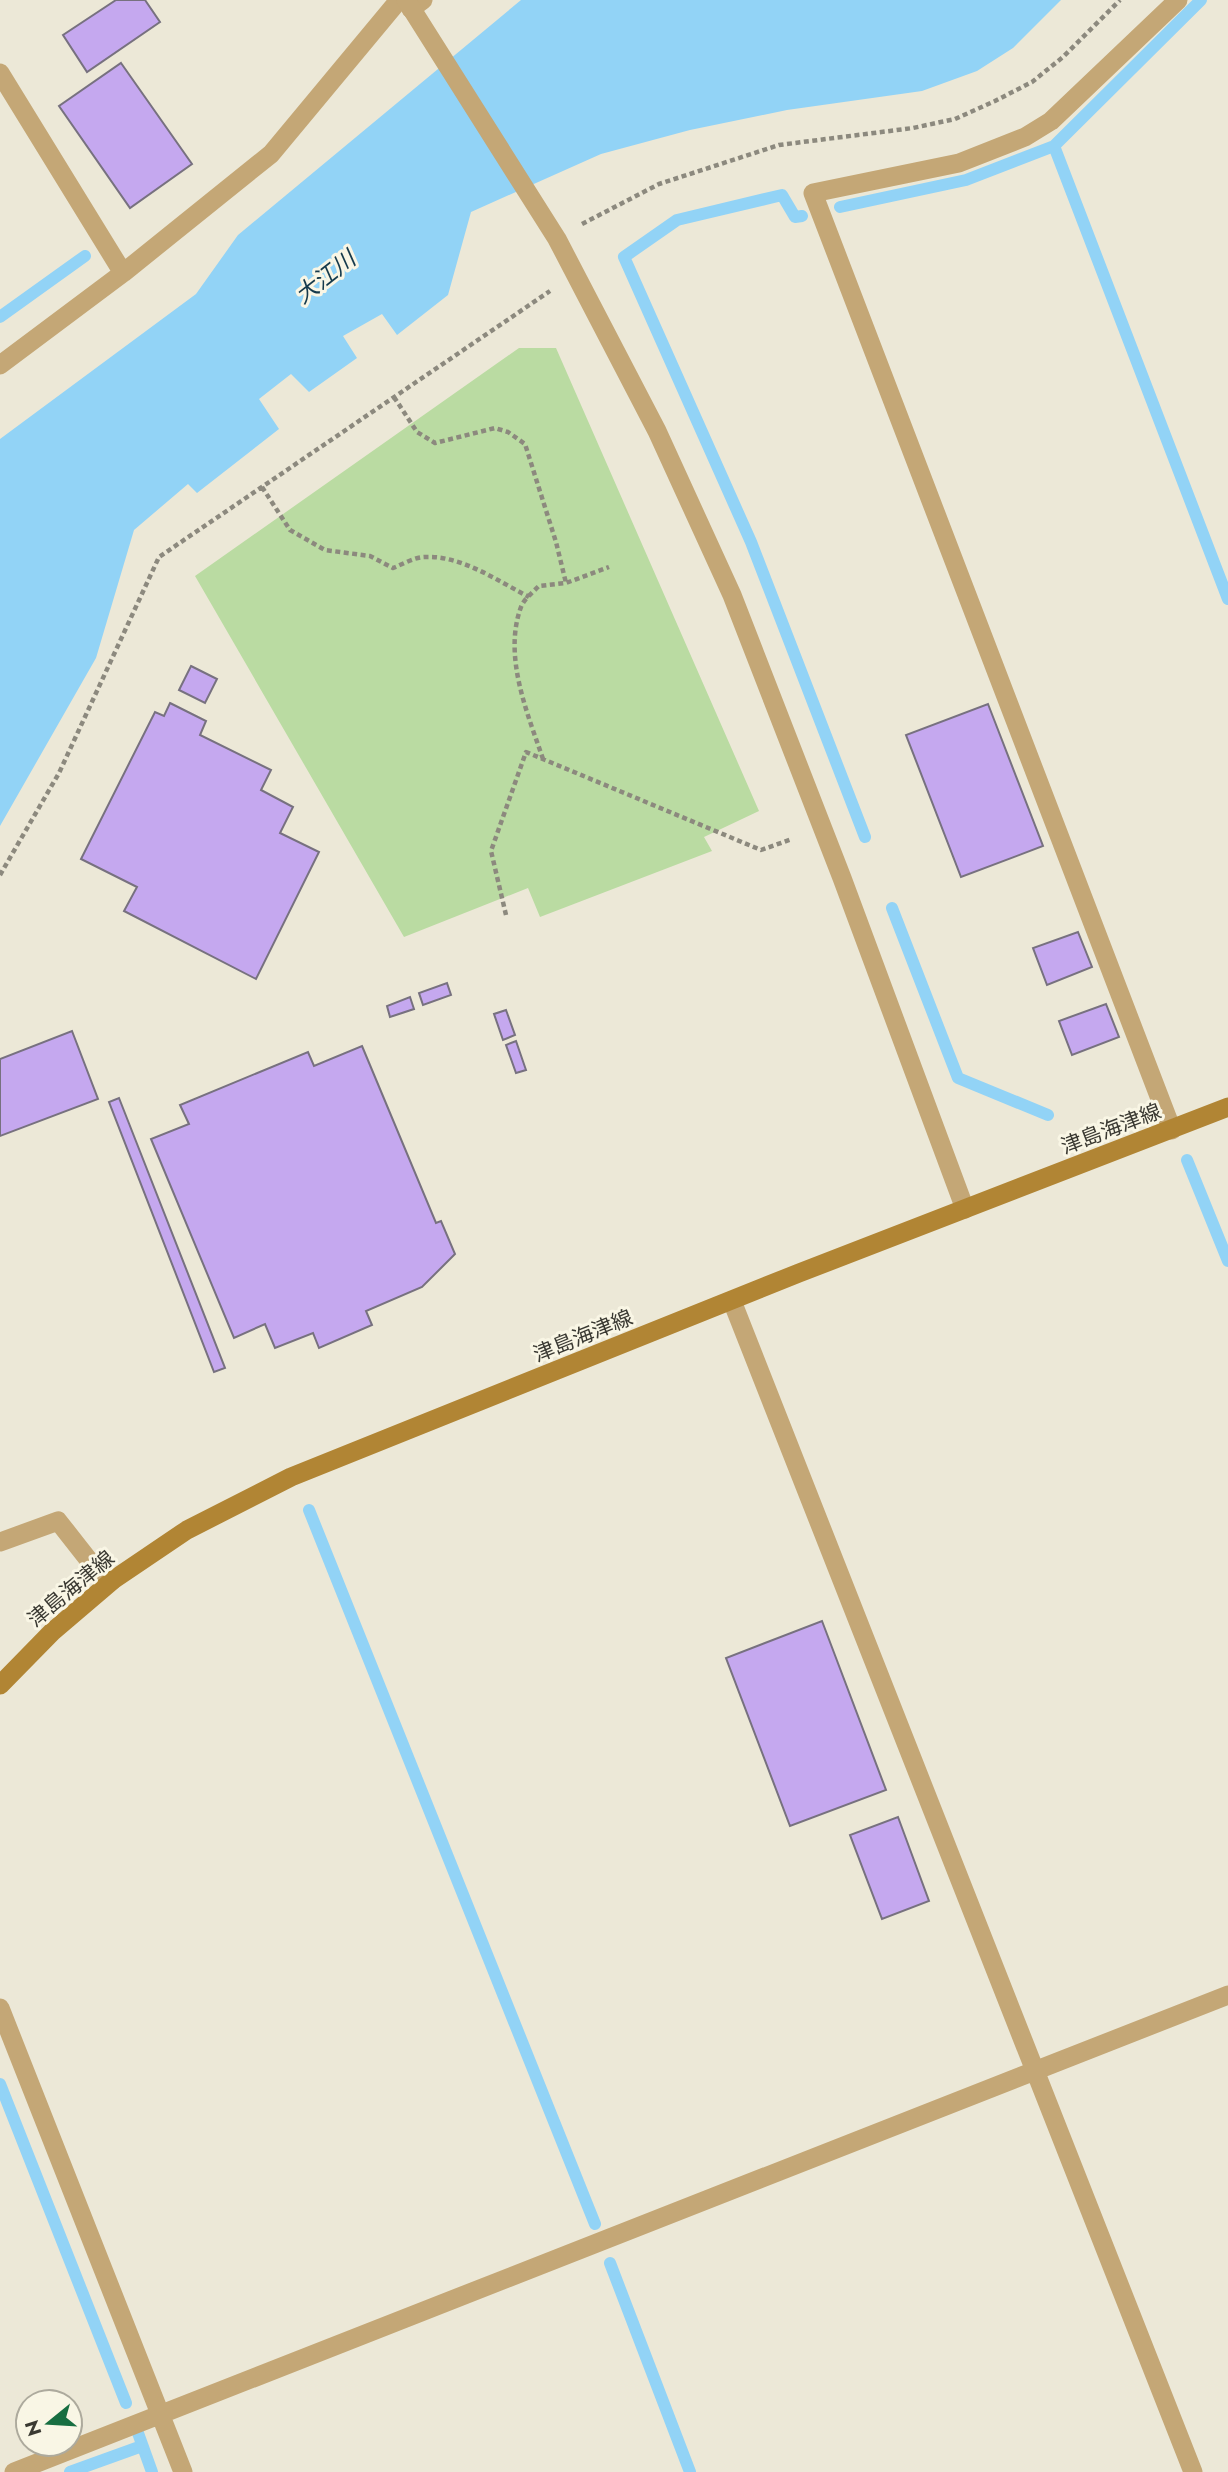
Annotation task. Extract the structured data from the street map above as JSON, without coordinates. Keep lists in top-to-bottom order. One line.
{"streets":{"main road":["津島海津線"]},"water":["大江川"],"north":"left"}
